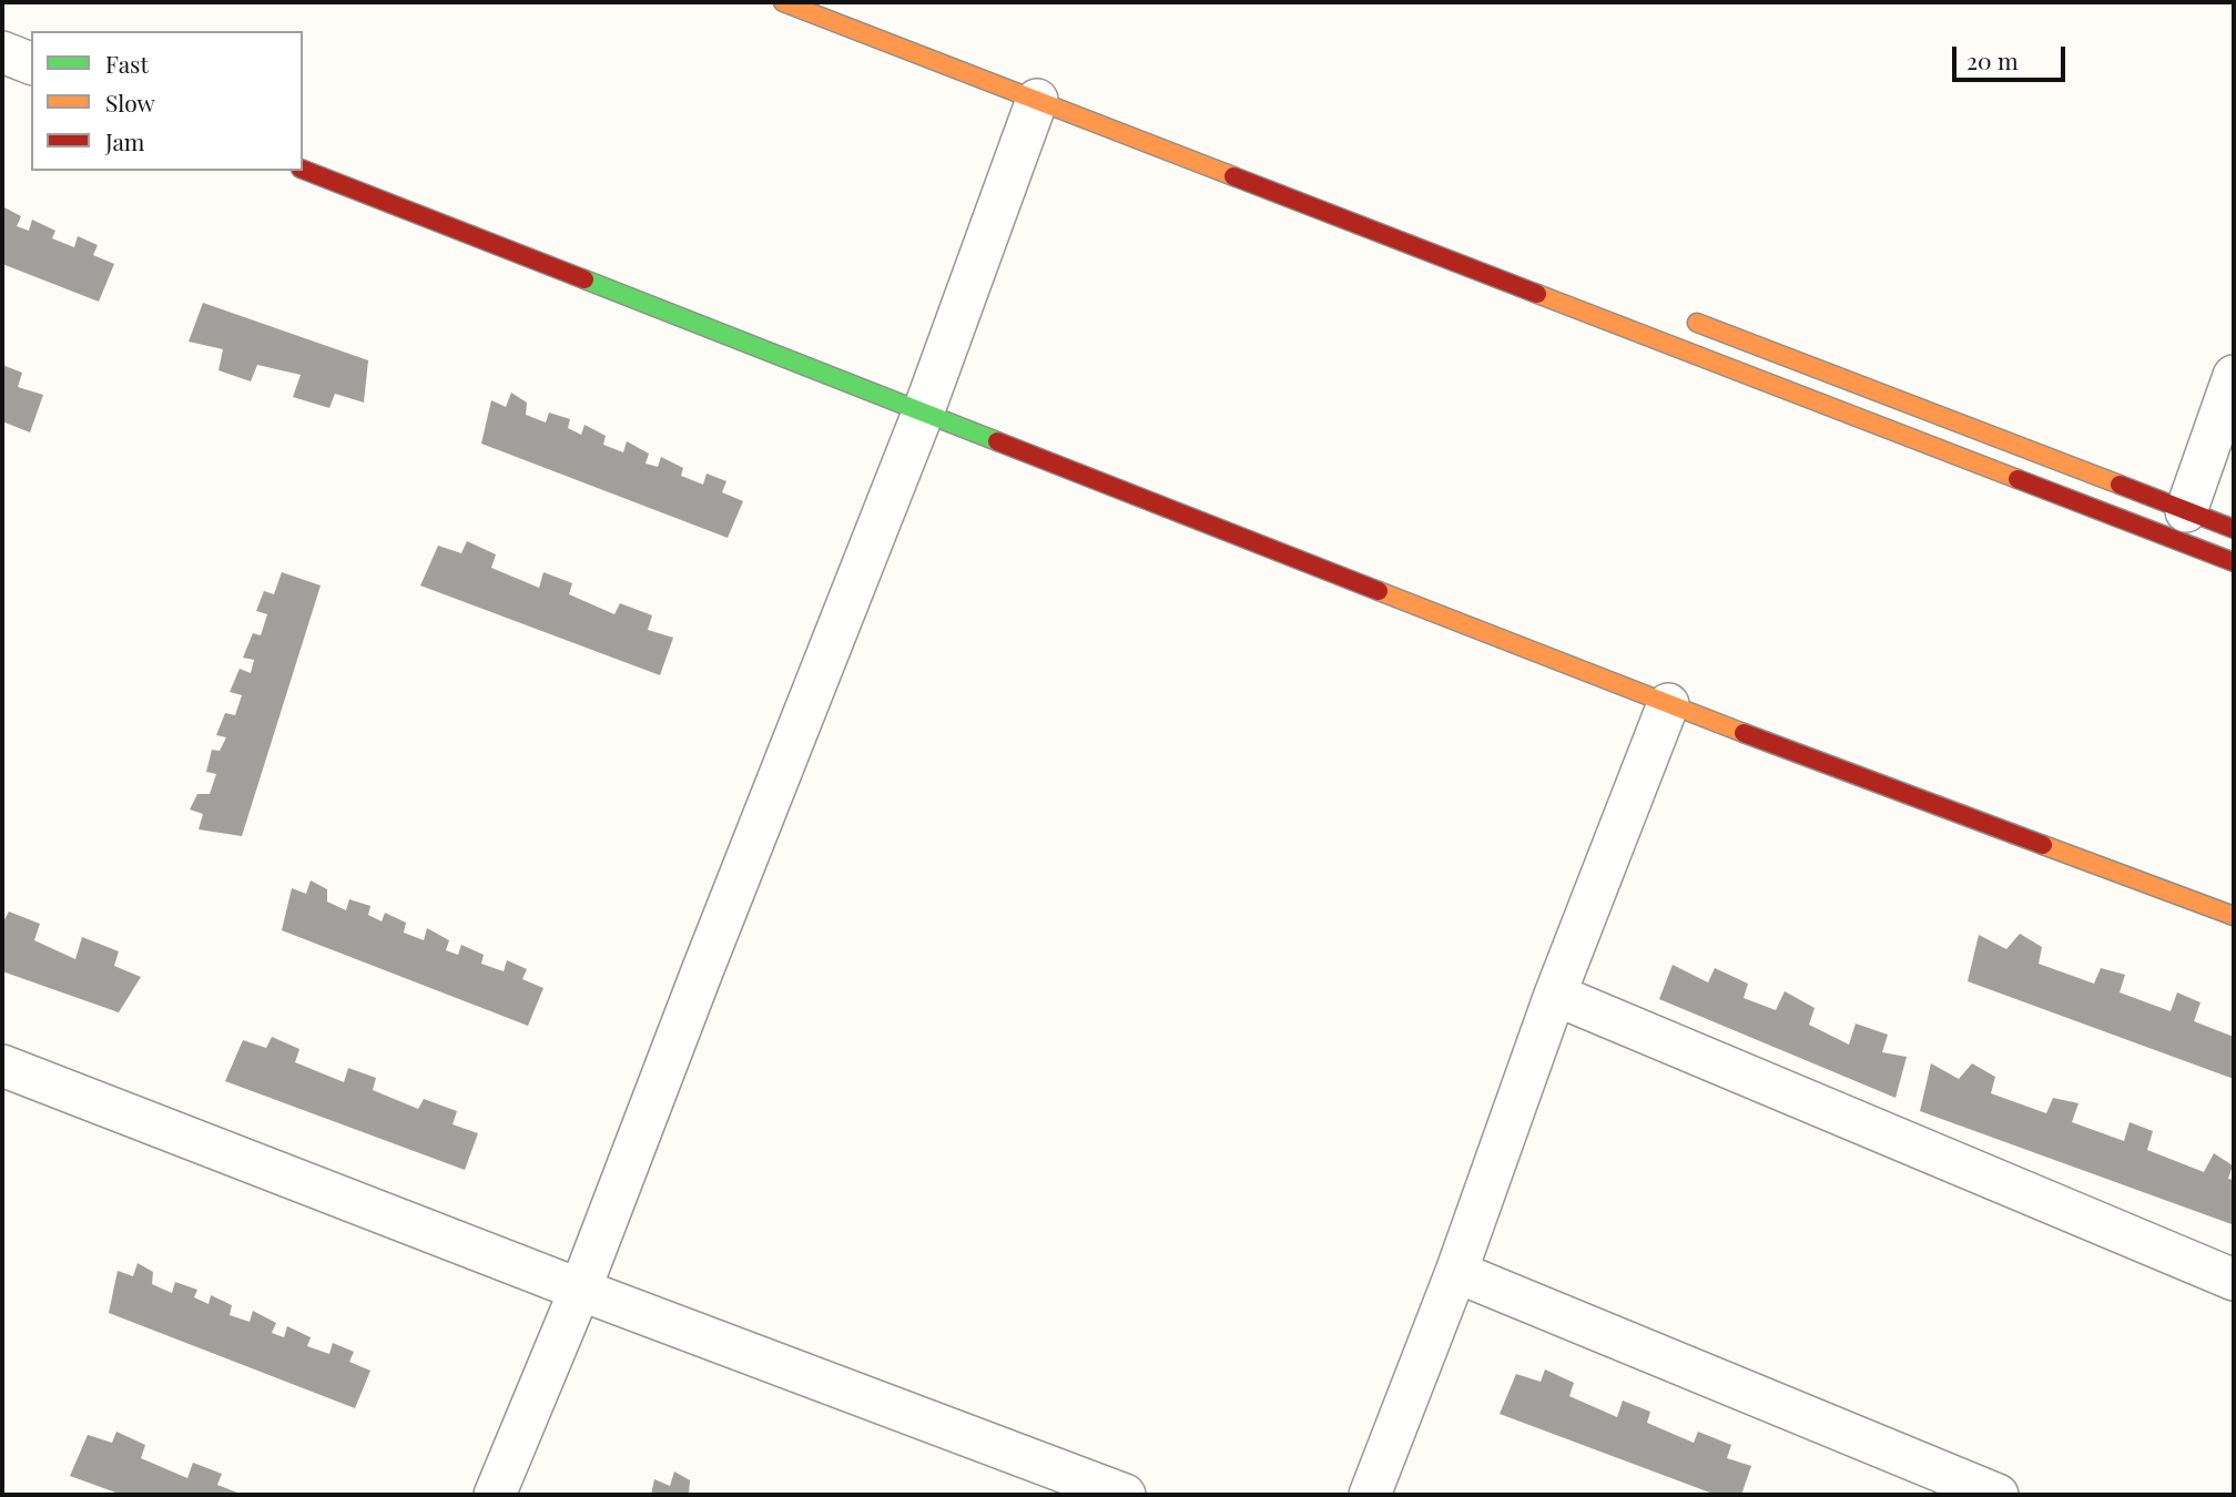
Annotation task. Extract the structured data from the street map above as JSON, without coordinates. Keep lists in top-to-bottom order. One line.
{"legend":["Fast","Slow","Jam"],"scale_bar":"20 m"}
